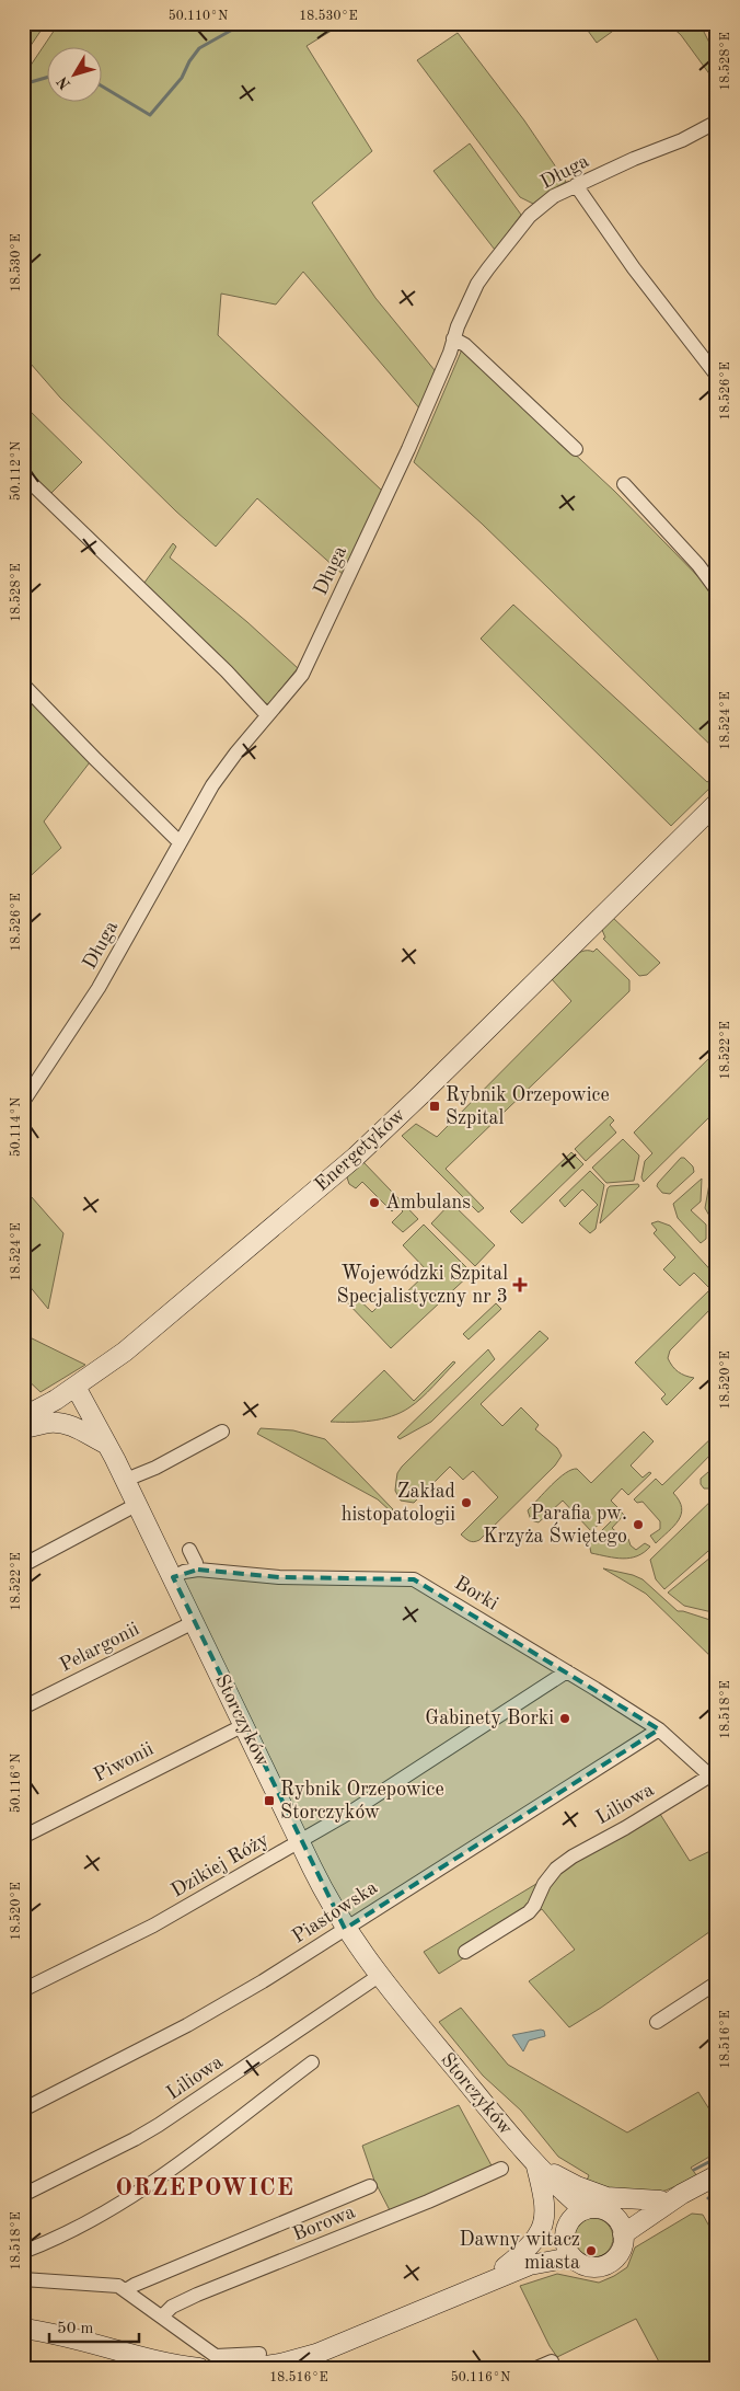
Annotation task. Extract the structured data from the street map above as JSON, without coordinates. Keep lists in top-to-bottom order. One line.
{"streets":{"street":["Długa","Energetyków","Borki","Pelargonii","Storczyków","Piwonii","Liliowa","Dzikiej Róży","Piastowska","Borowa"]},"crossings":[["Energetyków","Storczyków"],["Borki","Storczyków"],["Borki","Liliowa"],["Borki","Dzikiej Róży"],["Borki","Piastowska"],["Pelargonii","Storczyków"],["Storczyków","Piwonii"],["Storczyków","Liliowa"],["Storczyków","Dzikiej Róży"],["Storczyków","Piastowska"]],"districts":["ORZEPOWICE"],"places":{"transit":["Rybnik Orzepowice Szpital","Rybnik Orzepowice Storczyków"],"other":["Ambulans","Zakład histopatologii","Parafia pw. Krzyża Świętego","Gabinety Borki","Dawny witacz miasta"],"health":["Wojewódzki Szpital Specjalistyczny nr 3"]},"scale_bar":"50 m","north":"bottom left","coordinates":["50.110°N","18.530°E","18.528°E","18.526°E","50.112°N","18.524°E","18.522°E","50.114°N","18.520°E","18.518°E","50.116°N","18.516°E"]}
